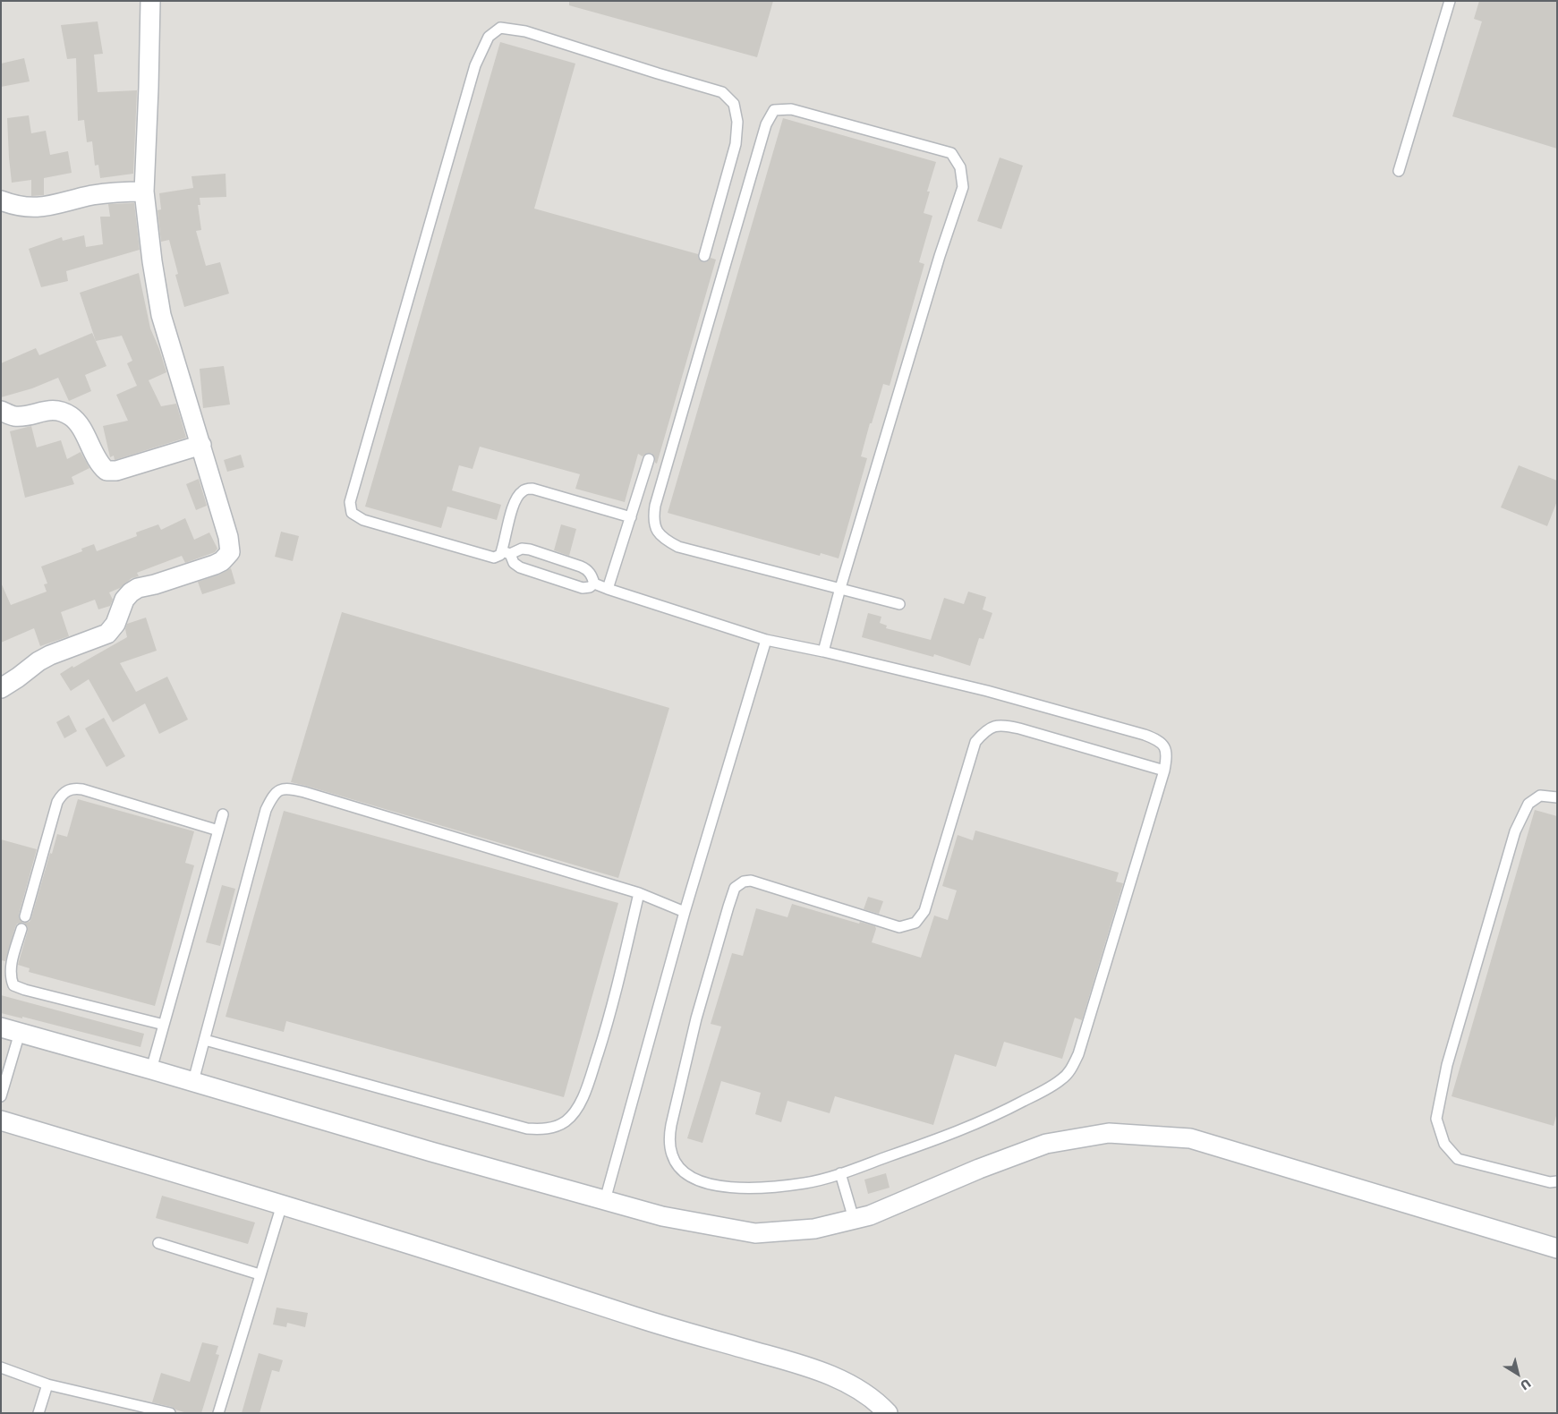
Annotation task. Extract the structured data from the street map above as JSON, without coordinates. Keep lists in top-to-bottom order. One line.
{"north":"bottom right"}
